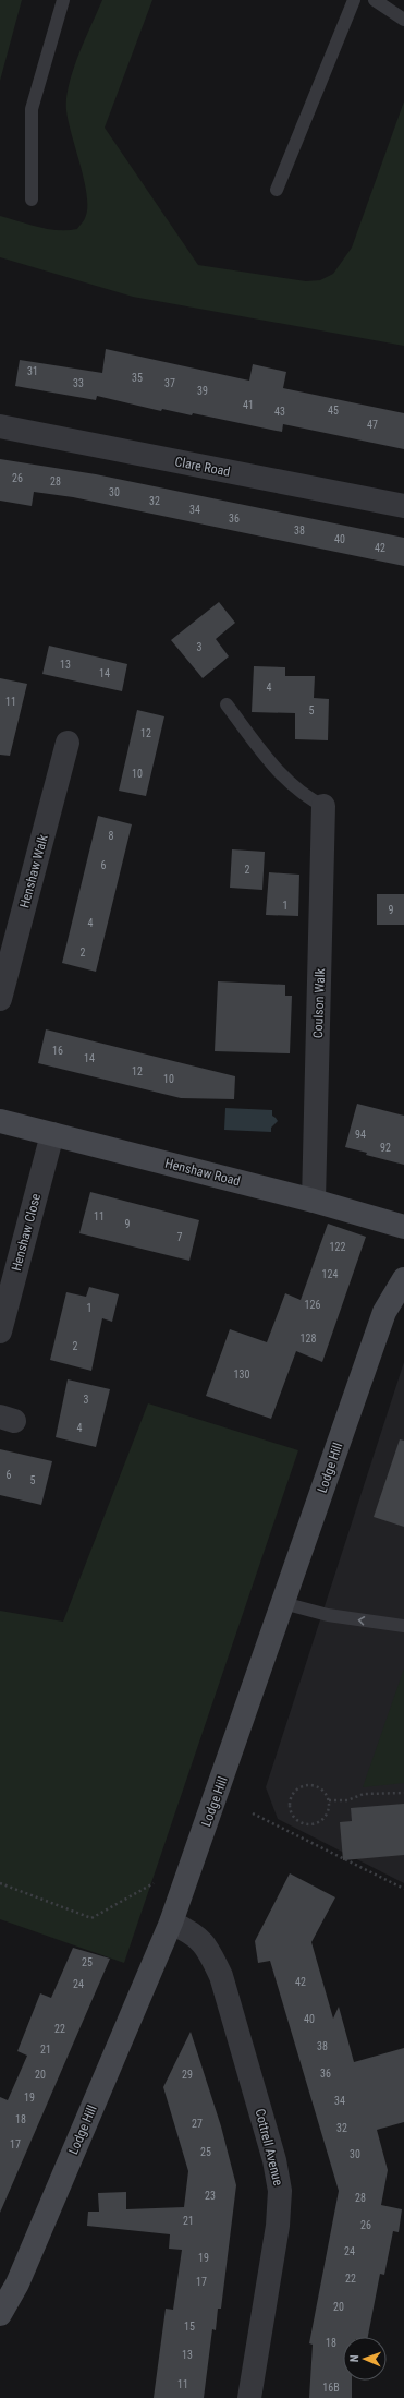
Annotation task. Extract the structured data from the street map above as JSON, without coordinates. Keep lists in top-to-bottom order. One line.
{"streets":{"main road":["Henshaw Road","Lodge Hill"],"street":["Clare Road","Henshaw Walk","Coulson Walk","Henshaw Close","Cottrell Avenue"]},"crossings":[["Coulson Walk","Henshaw Road"],["Henshaw Road","Henshaw Close"],["Lodge Hill","Cottrell Avenue"]],"house_numbers":["31","35","33","37","39","41","45","43","47","26","28","30","32","34","36","38","40","42","3","13","14","4","11","5","12","10","8","6","2","1","9","4","2","16","14","12","10","94","92","11","9","7","122","124","126","1","128","2","130","3","4","6","5","25","42","24","40","22","38","21","36","20","29","19","34","18","27","32","17","25","30","23","28","21","26","24","19","22","17","20","15","18","13","11","16B"],"north":"left"}
